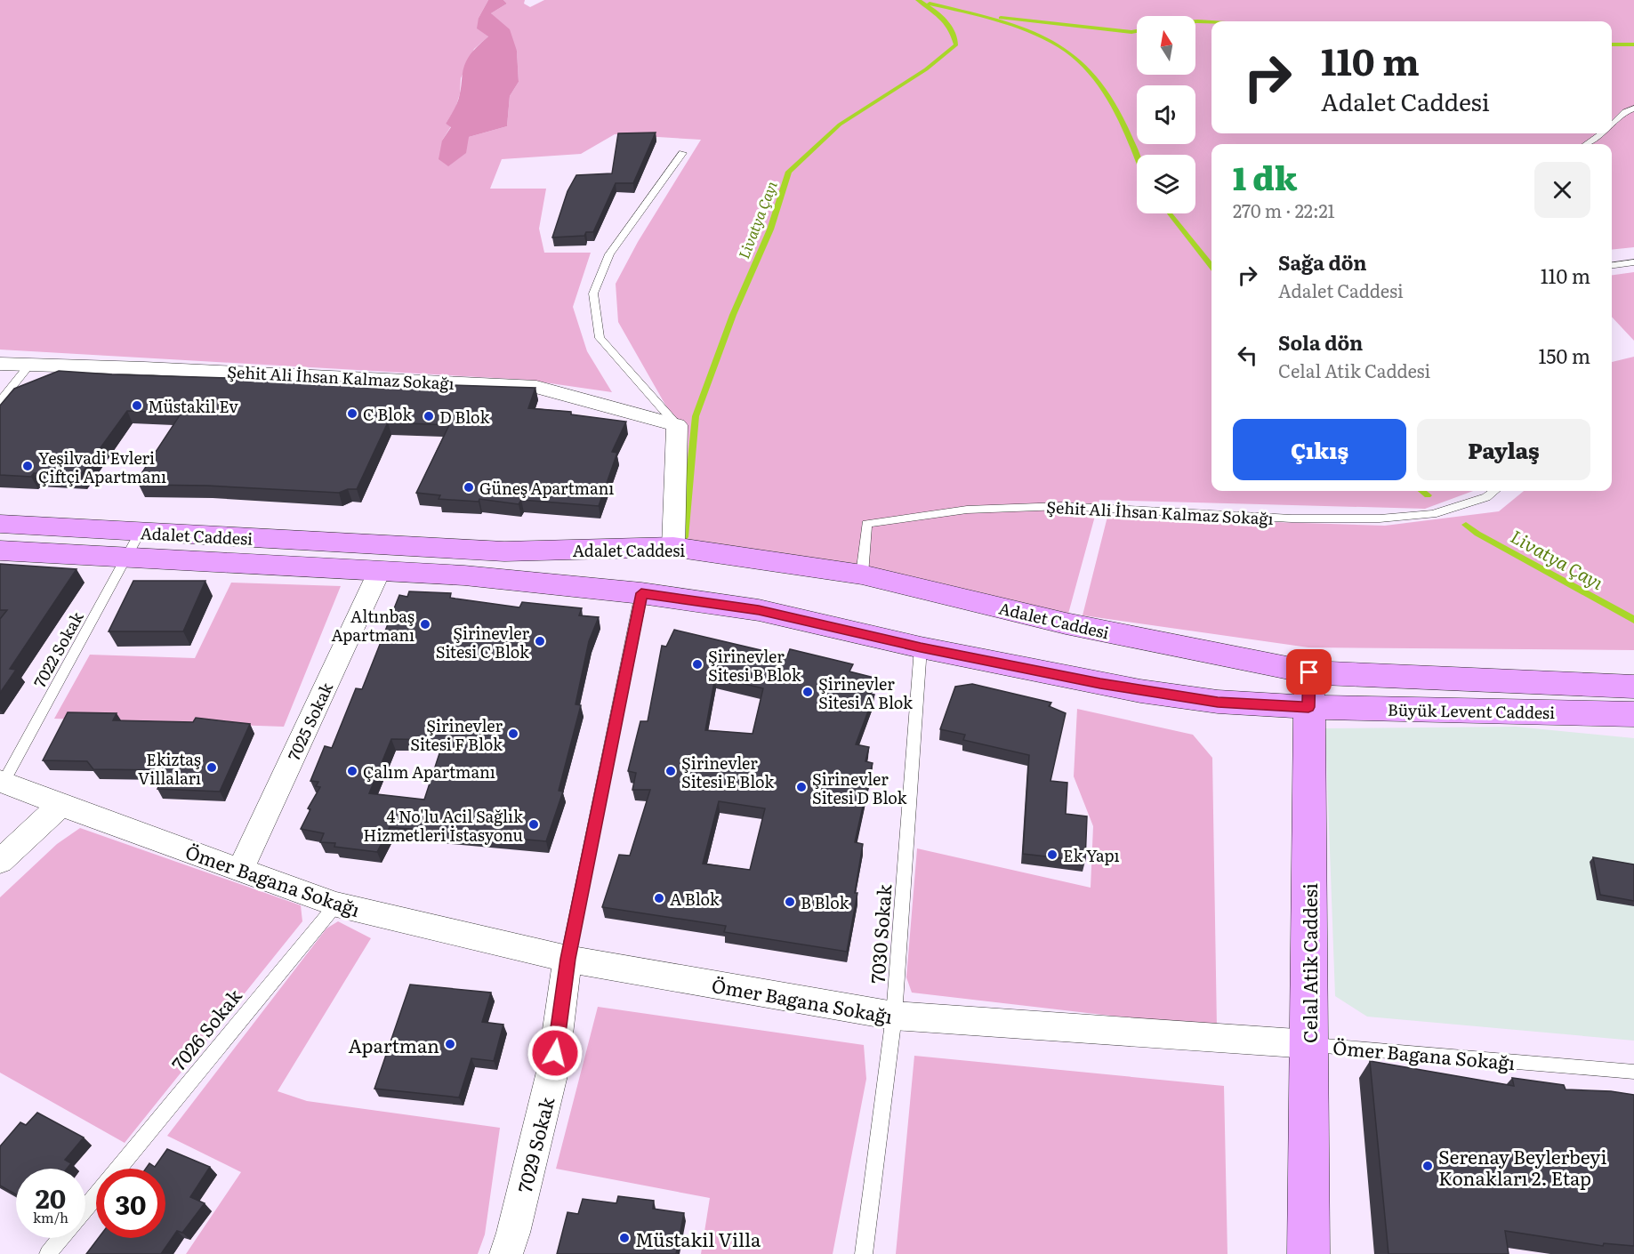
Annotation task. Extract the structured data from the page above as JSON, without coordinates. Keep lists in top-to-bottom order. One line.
{"streets":{"street":["Şehit Ali İhsan Kalmaz Sokağı","Adalet Caddesi","Büyük Levent Caddesi","7025 Sokak","Ömer Bagana Sokağı","Celal Atik Caddesi","7029 Sokak"],"lane":["7022 Sokak","7030 Sokak","7026 Sokak"]},"crossings":[["Şehit Ali İhsan Kalmaz Sokağı","Adalet Caddesi"],["Adalet Caddesi","7022 Sokak"],["Adalet Caddesi","Büyük Levent Caddesi"],["Adalet Caddesi","7025 Sokak"],["Adalet Caddesi","7030 Sokak"],["Adalet Caddesi","Celal Atik Caddesi"],["Adalet Caddesi","7029 Sokak"],["7022 Sokak","Ömer Bagana Sokağı"],["Büyük Levent Caddesi","Celal Atik Caddesi"],["7025 Sokak","Ömer Bagana Sokağı"],["Ömer Bagana Sokağı","7030 Sokak"],["Ömer Bagana Sokağı","Celal Atik Caddesi"],["Ömer Bagana Sokağı","7026 Sokak"],["Ömer Bagana Sokağı","7029 Sokak"]],"water":["Livatya Çayı"],"places":["Müstakil Ev","C Blok","D Blok","Yeşilvadi Evleri Çiftçi Apartmanı","Güneş Apartmanı","Altınbaş Apartmanı","Şirinevler Sitesi C Blok","Şirinevler Sitesi B Blok","Şirinevler Sitesi A Blok","Şirinevler Sitesi F Blok","Ekiztaş Villaları","Çalım Apartmanı","Şirinevler Sitesi E Blok","Şirinevler Sitesi D Blok","4 No'lu Acil Sağlık Hizmetleri İstasyonu","Ek Yapı","A Blok","B Blok","Apartman","Serenay Beylerbeyi Konakları 2. Etap","Müstakil Villa"],"north":"top","page":{"turn":["110 m","Adalet Caddesi"],"heading":["1 dk","270 m · 22:21"],"list":[{"name":"Sağa dön","note":"Adalet Caddesi","value":"110 m"},{"name":"Sola dön","note":"Celal Atik Caddesi","value":"150 m"}],"buttons":["Çıkış","Paylaş"],"speed":"20 km/h","limit":"30"}}
